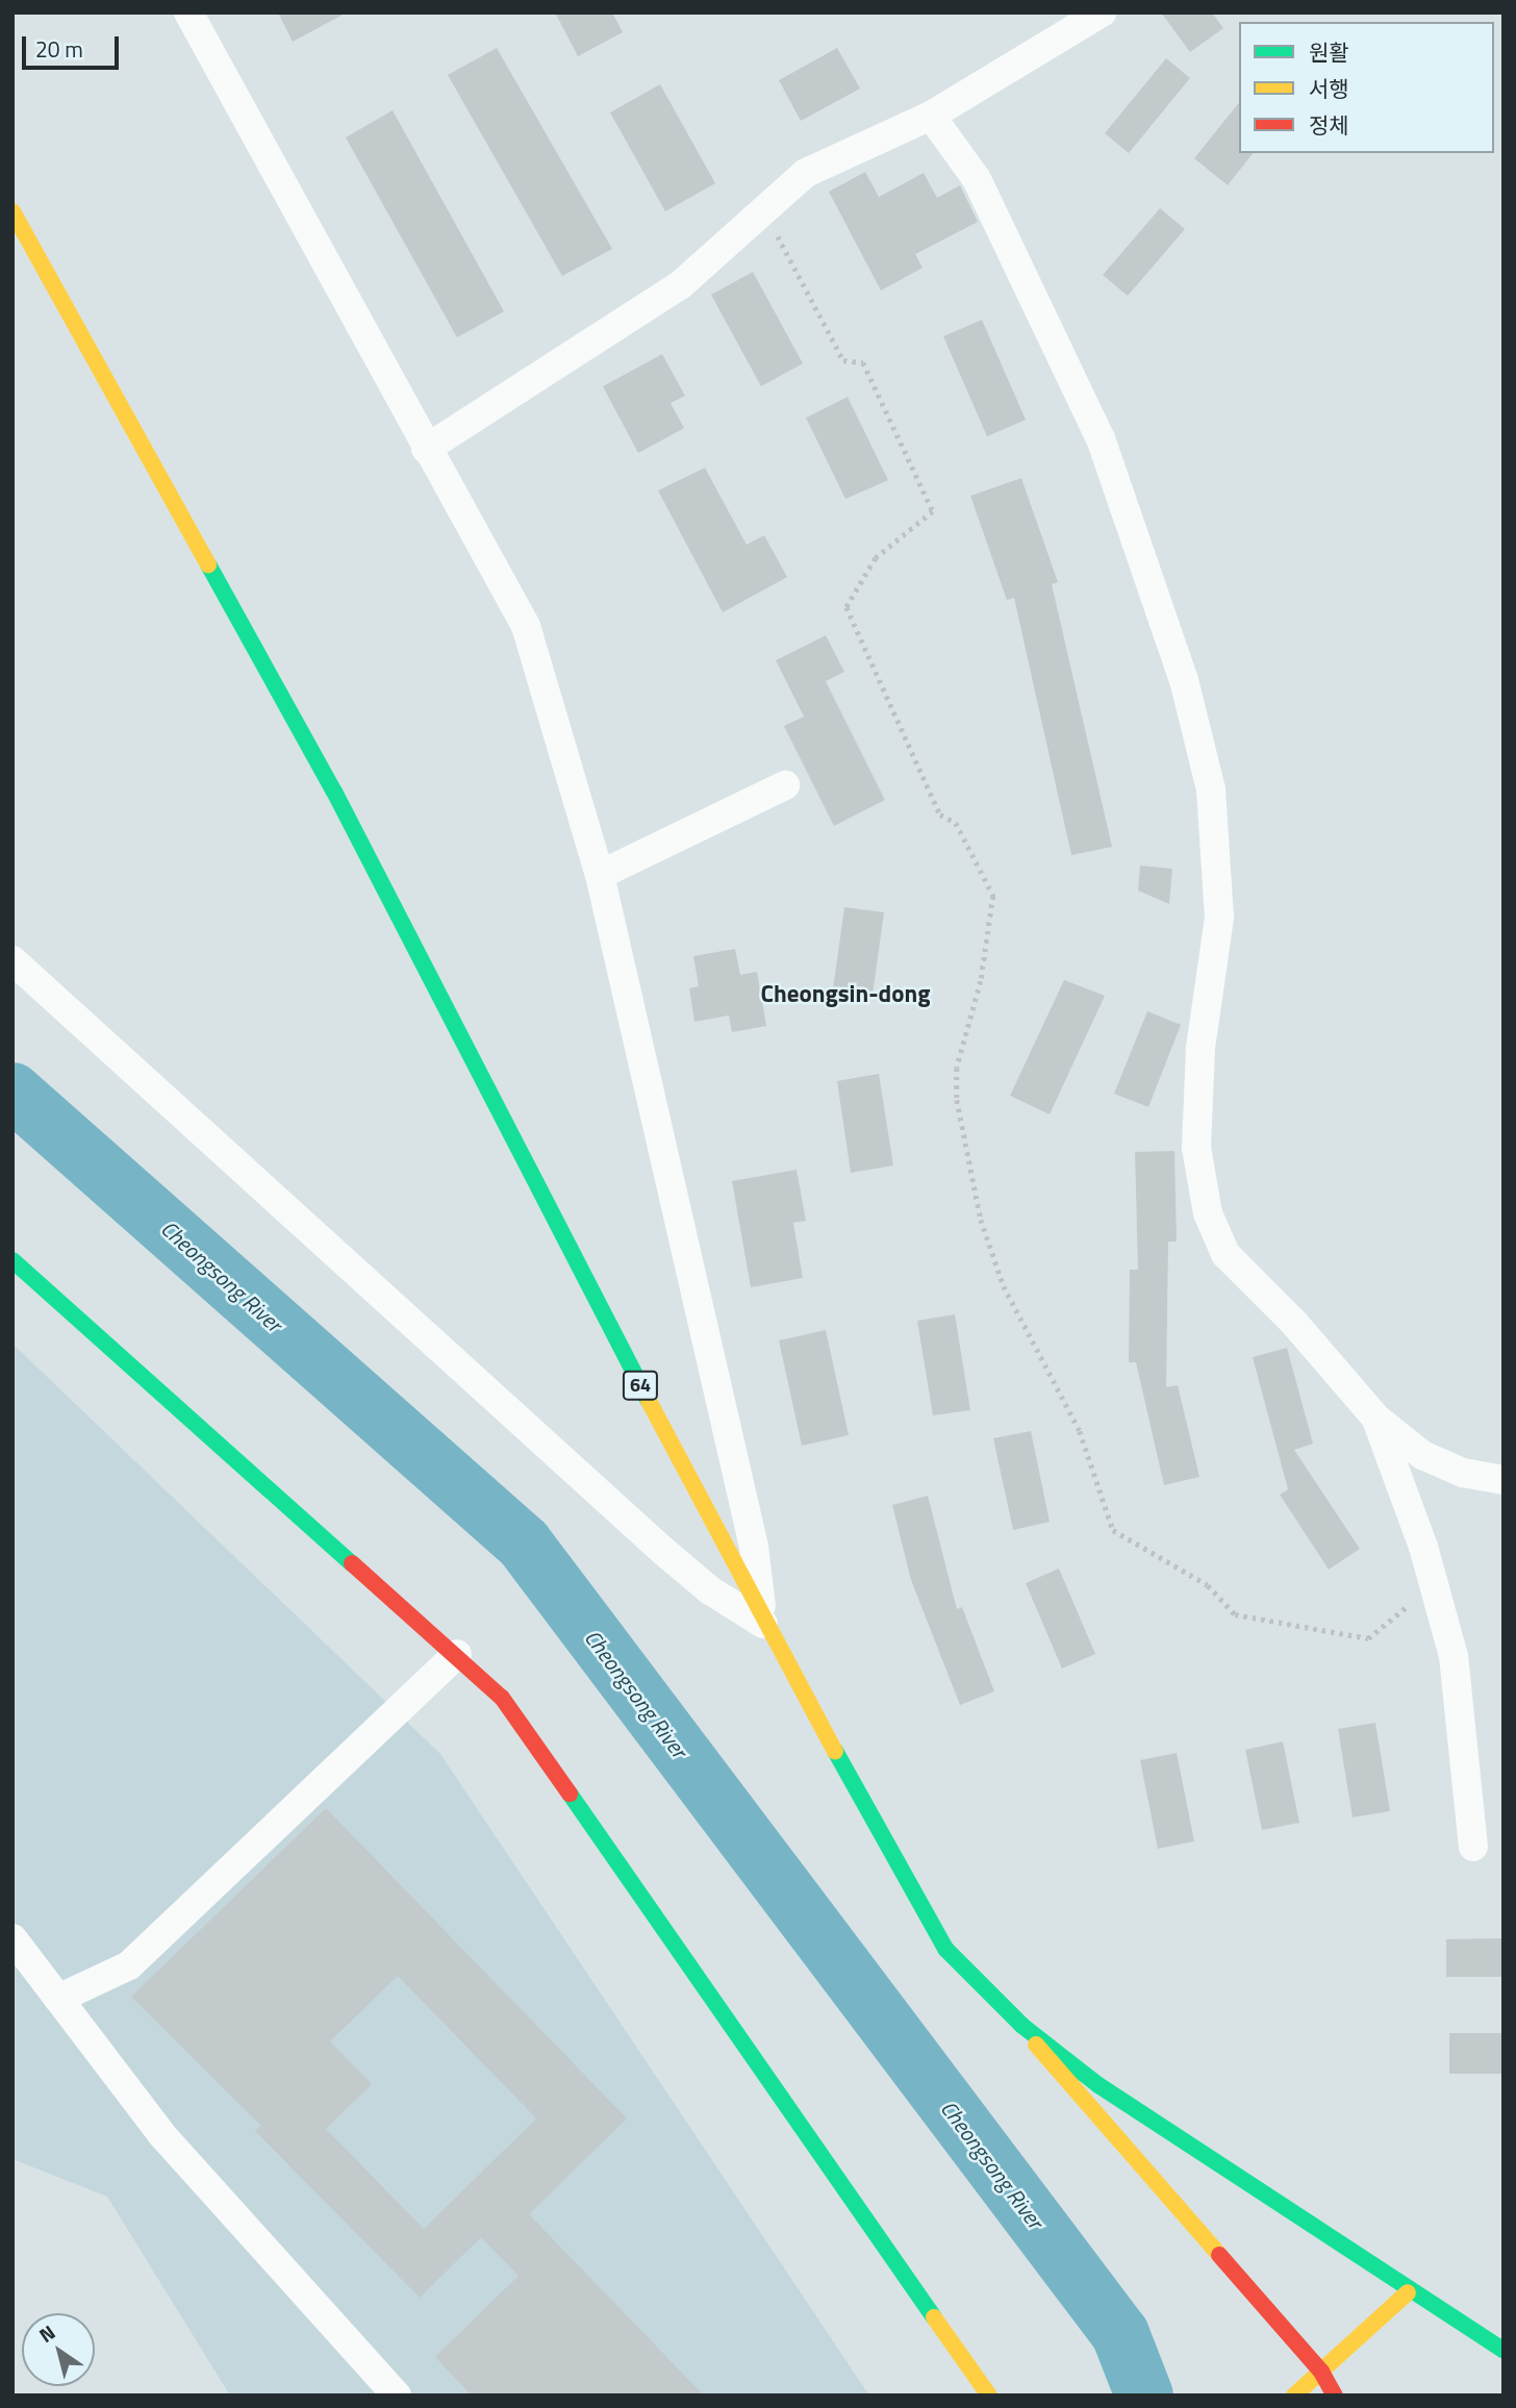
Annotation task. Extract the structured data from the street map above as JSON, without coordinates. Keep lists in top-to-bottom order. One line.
{"streets":{"main road":["64"]},"districts":["Cheongsin-dong"],"water":["Cheongsong River"],"legend":["원활","서행","정체"],"scale_bar":"20 m","north":"top left"}
